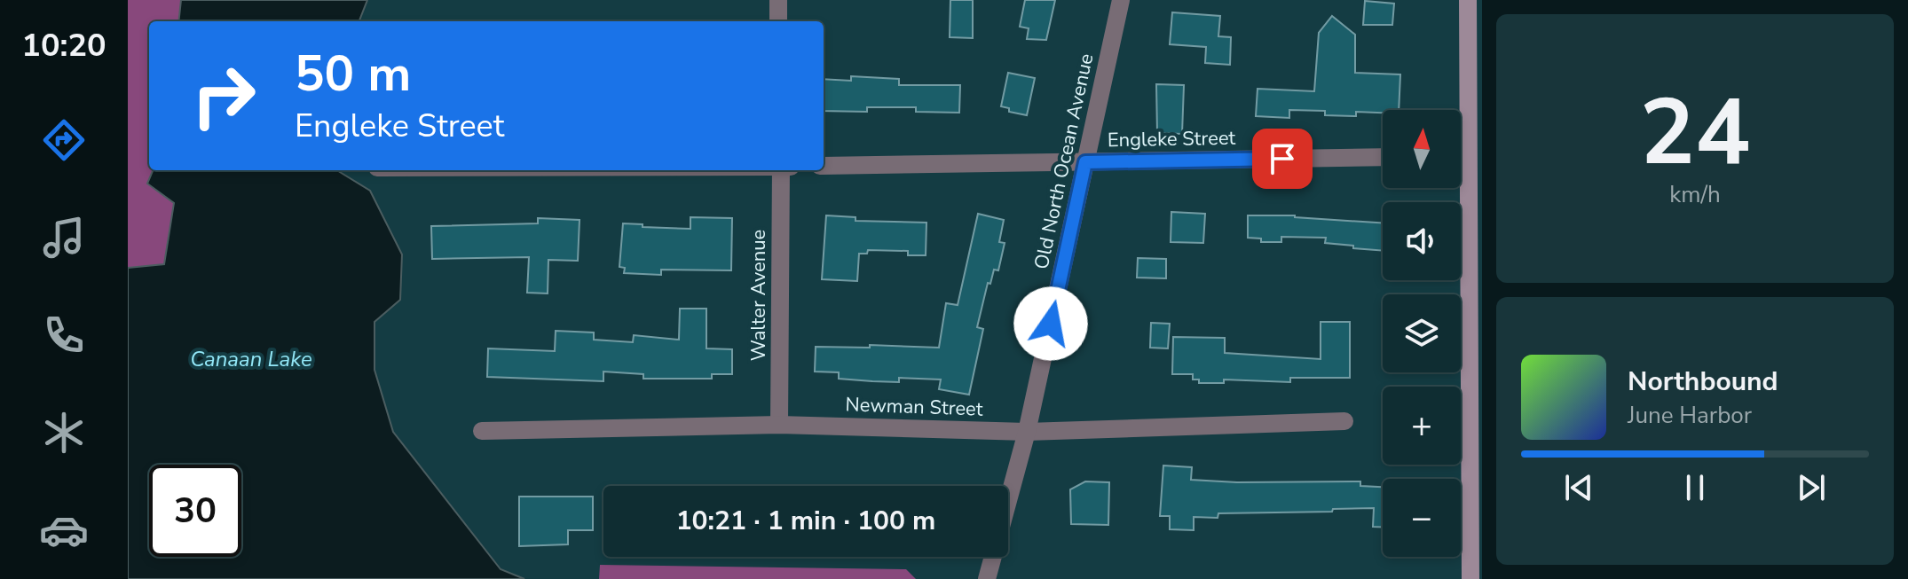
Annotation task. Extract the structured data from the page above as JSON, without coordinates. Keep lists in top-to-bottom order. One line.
{"streets":{"street":["Engleke Street","Old North Ocean Avenue","Walter Avenue","Newman Street"]},"crossings":[["Engleke Street","Old North Ocean Avenue"],["Old North Ocean Avenue","Newman Street"],["Walter Avenue","Newman Street"]],"water":["Canaan Lake"],"north":"top","page":{"tabs":"10:20","tile":["24","km/h"],"turn":["50 m","Engleke Street"],"map_buttons":["+","−"],"song":["Northbound","June Harbor"],"limit":"30","trip":"10:21 · 1 min · 100 m"}}
